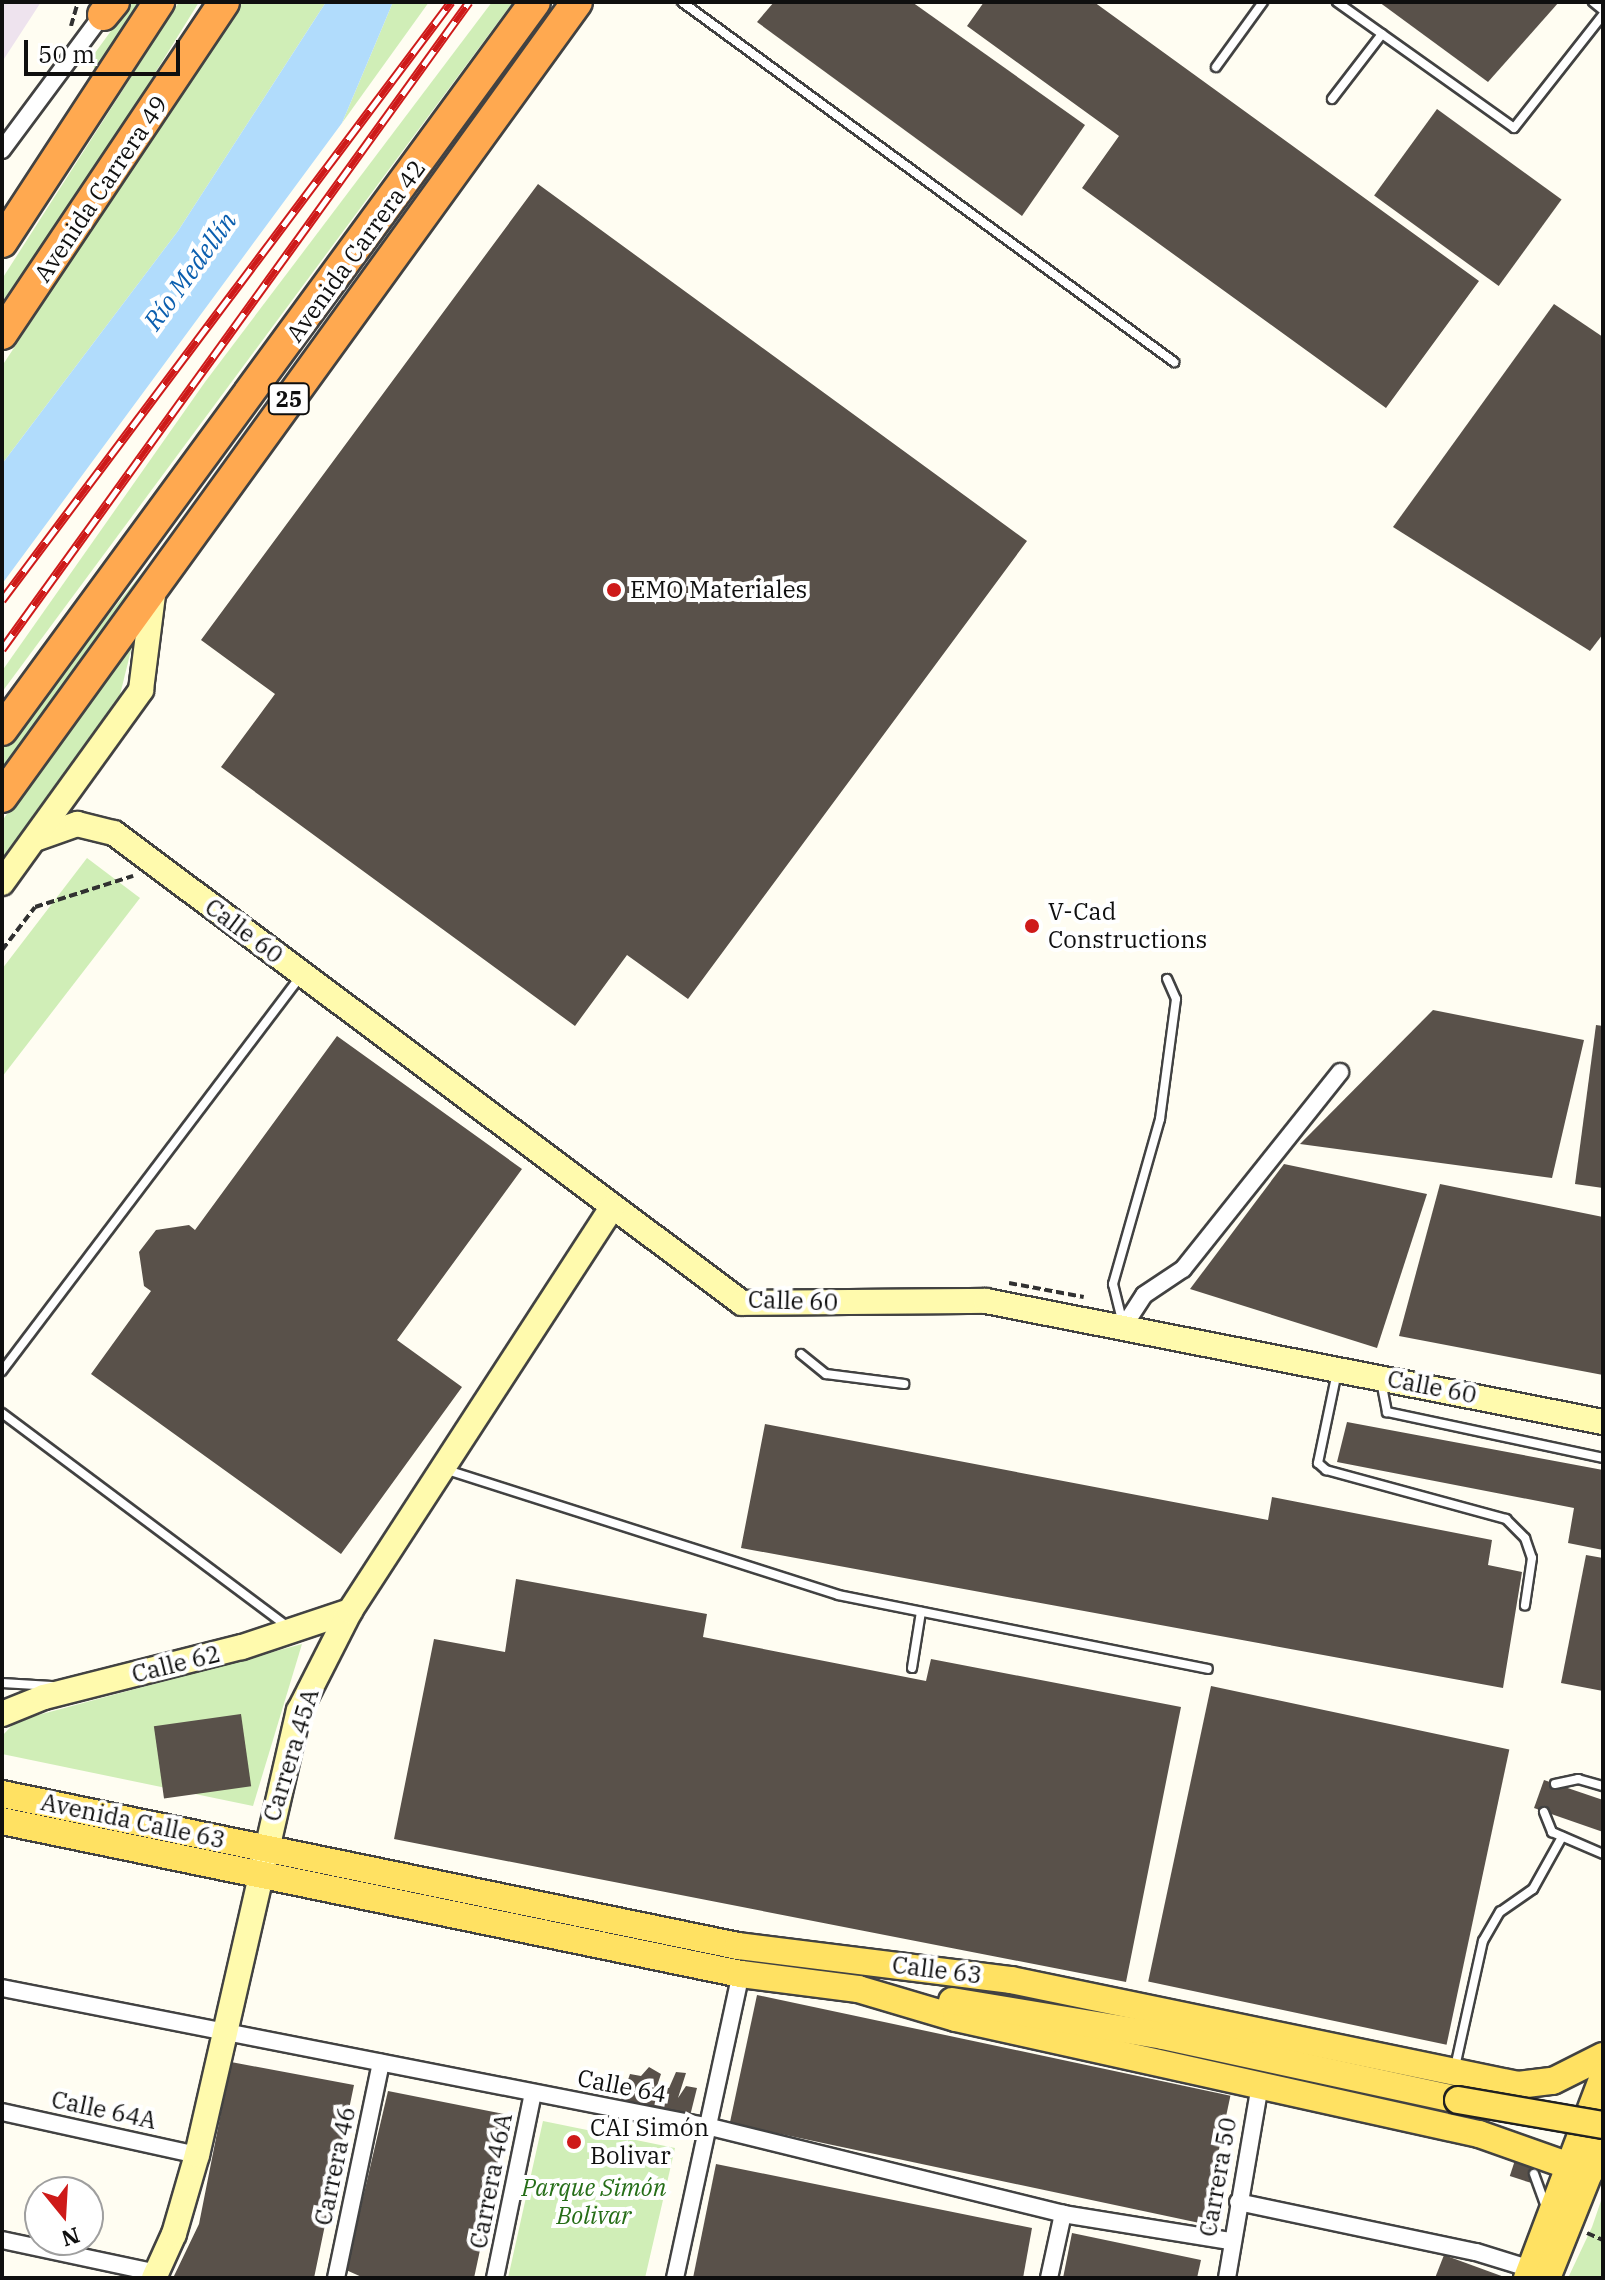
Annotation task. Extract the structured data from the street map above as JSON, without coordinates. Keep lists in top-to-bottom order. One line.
{"streets":{"highway":["Avenida Carrera 49","Avenida Carrera 42","25"],"main road":["Avenida Calle 63","Calle 63"],"street":["Calle 60","Calle 62","Carrera 45A","Calle 64","Calle 64A","Carrera 46","Carrera 50","Carrera 46A"]},"crossings":[["Avenida Carrera 42","Calle 60"],["Calle 60","Carrera 45A"],["Calle 62","Carrera 45A"],["Carrera 45A","Avenida Calle 63"],["Carrera 45A","Calle 63"],["Carrera 45A","Calle 64"],["Carrera 45A","Calle 64A"],["Avenida Calle 63","Calle 63"],["Calle 63","Carrera 50"],["Calle 64","Carrera 46"],["Calle 64","Carrera 50"],["Calle 64","Carrera 46A"]],"water":["Río Medellín"],"parks":["Parque Simón Bolivar"],"places":["EMO Materiales","V-Cad Constructions","CAI Simón Bolivar"],"scale_bar":"50 m","north":"bottom"}
